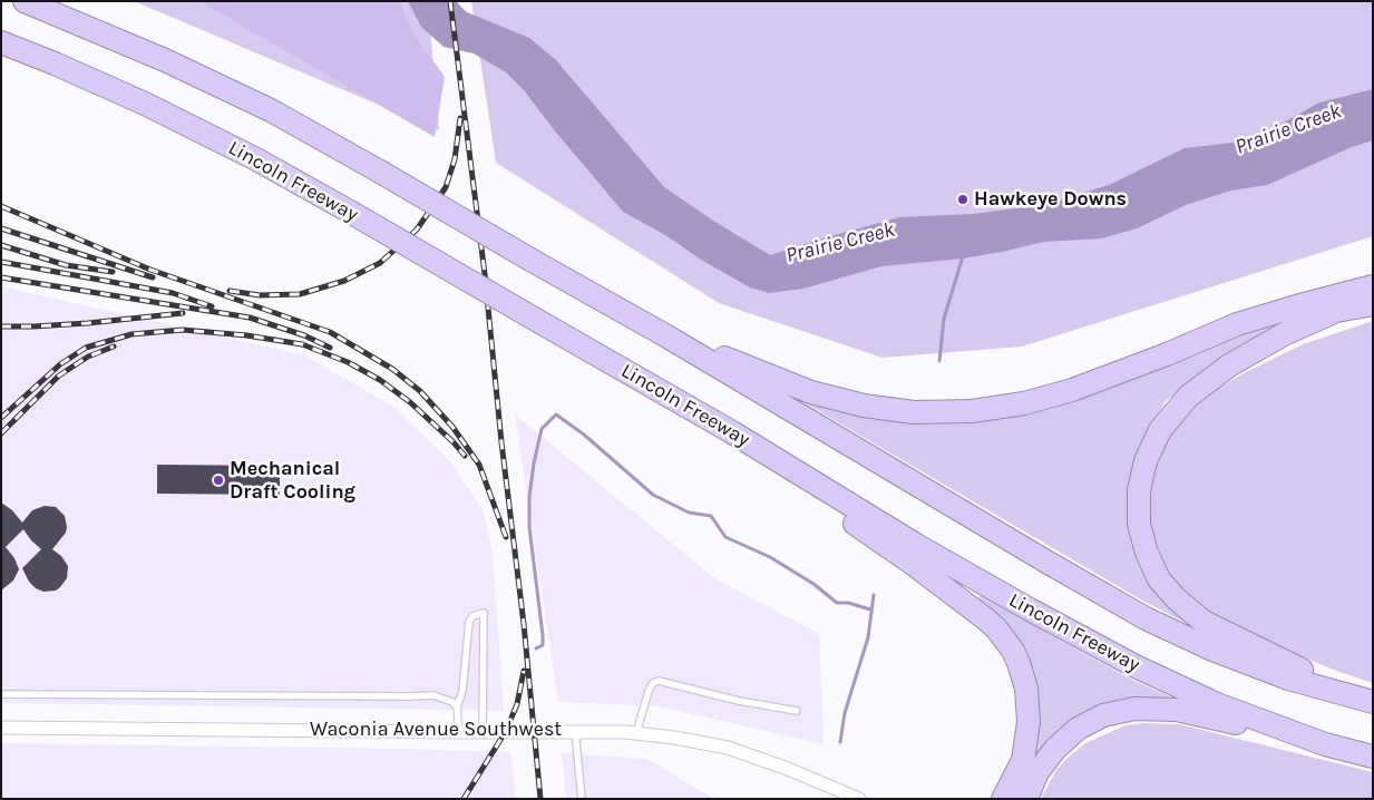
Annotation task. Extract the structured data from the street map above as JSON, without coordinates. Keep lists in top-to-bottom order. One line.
{"streets":{"highway":["Lincoln Freeway"],"street":["Waconia Avenue Southwest"]},"water":["Prairie Creek"],"places":["Hawkeye Downs","Mechanical Draft Cooling"]}
